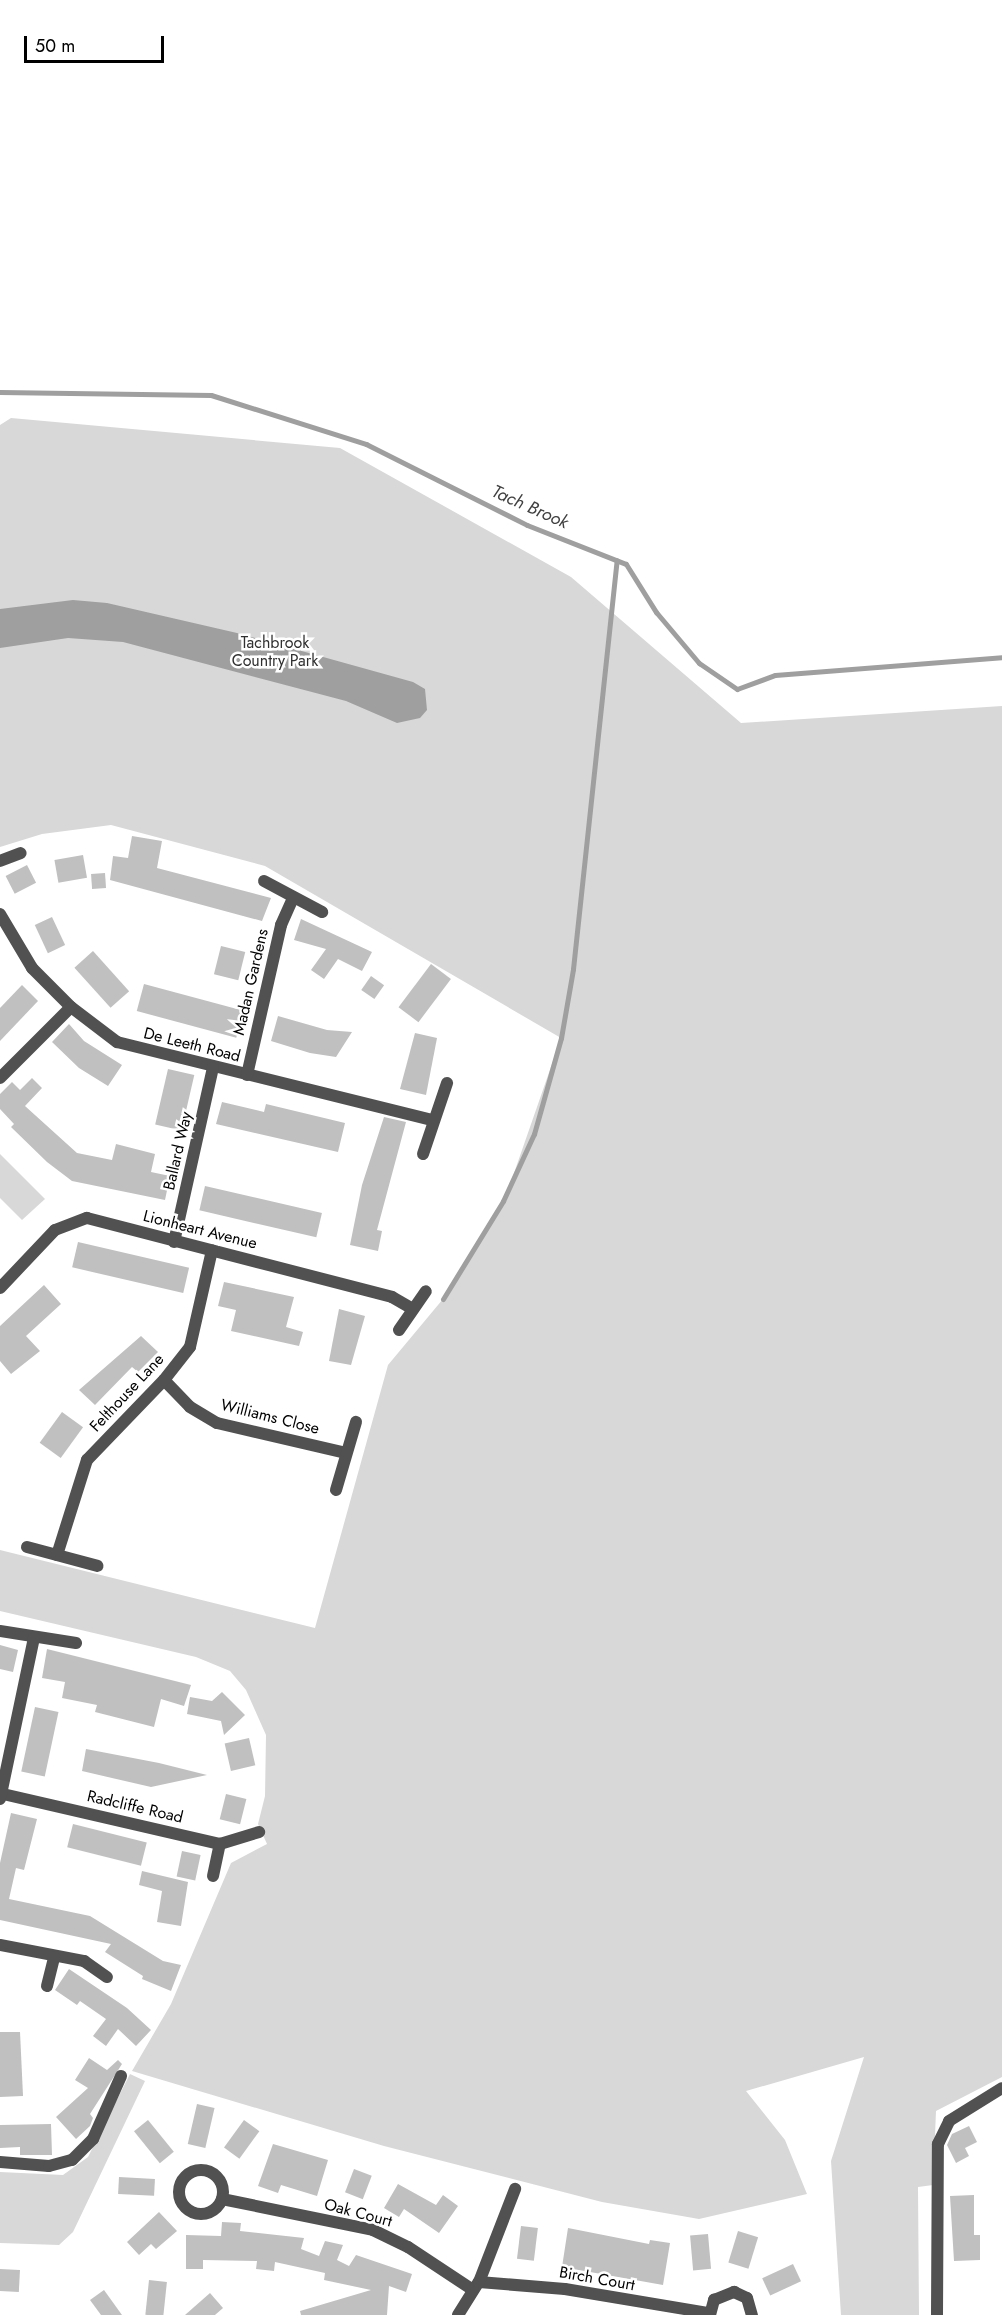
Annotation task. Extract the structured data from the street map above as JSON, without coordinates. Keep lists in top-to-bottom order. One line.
{"streets":{"street":["Madan Gardens","De Leeth Road","Ballard Way","Lionheart Avenue","Felthouse Lane","Williams Close","Radcliffe Road","Oak Court","Birch Court"]},"crossings":[["Madan Gardens","De Leeth Road"],["De Leeth Road","Ballard Way"],["Ballard Way","Lionheart Avenue"],["Lionheart Avenue","Felthouse Lane"],["Felthouse Lane","Williams Close"],["Oak Court","Birch Court"]],"water":["Tach Brook"],"parks":["Tachbrook Country Park"],"scale_bar":"50 m"}
